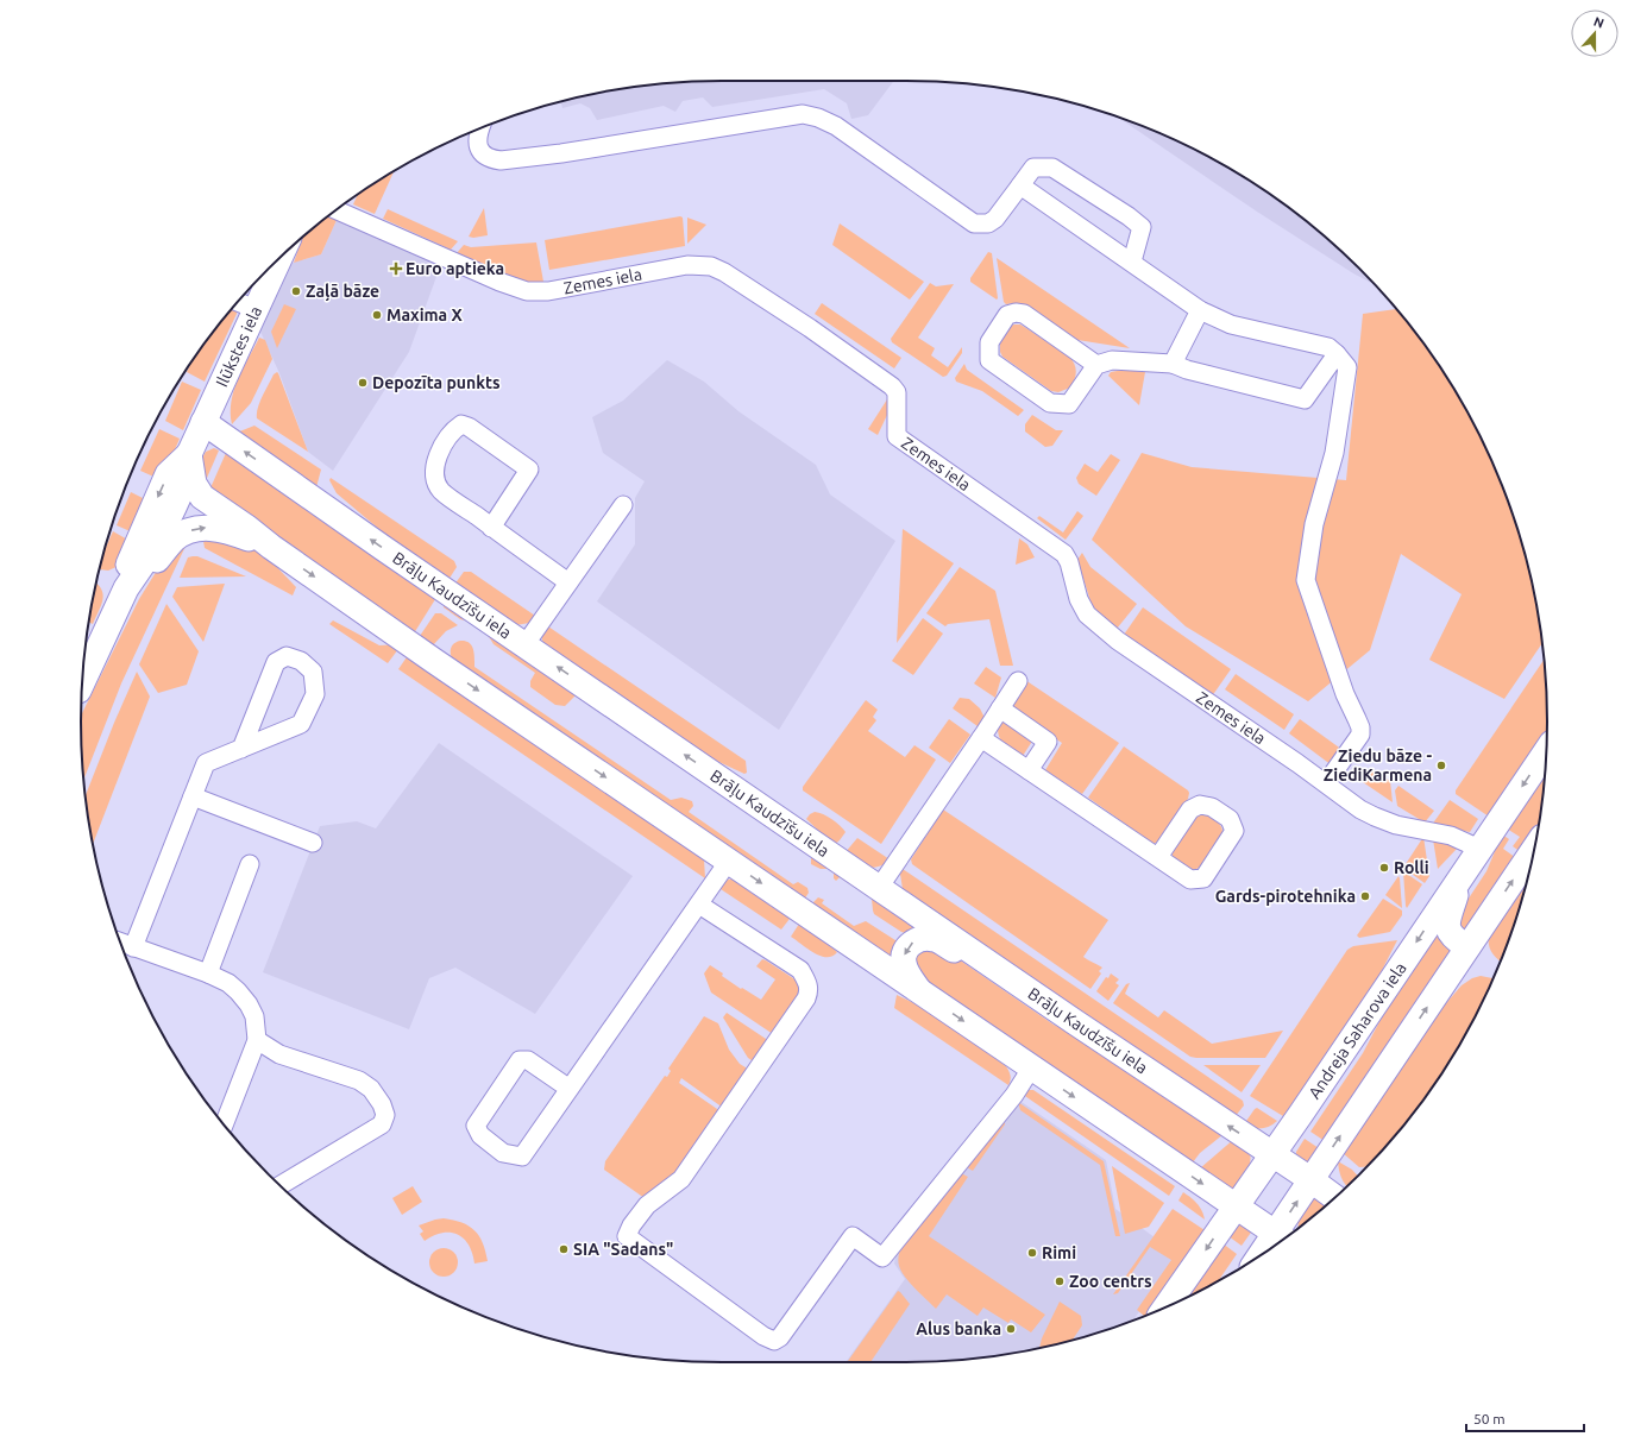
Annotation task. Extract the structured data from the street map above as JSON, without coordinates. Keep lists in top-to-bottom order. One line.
{"streets":{"street":["Zemes iela","Ilūkstes iela","Brāļu Kaudzīšu iela","Andreja Saharova iela"]},"crossings":[["Zemes iela","Andreja Saharova iela"],["Ilūkstes iela","Brāļu Kaudzīšu iela"],["Brāļu Kaudzīšu iela","Andreja Saharova iela"]],"places":{"health":["Euro aptieka"],"other":["Zaļā bāze","Maxima X","Depozīta punkts","Ziedu bāze - ZiediKarmena","Rolli","Gards-pirotehnika","SIA \"Sadans\"","Rimi","Zoo centrs","Alus banka"]},"scale_bar":"50 m","north":"top"}
